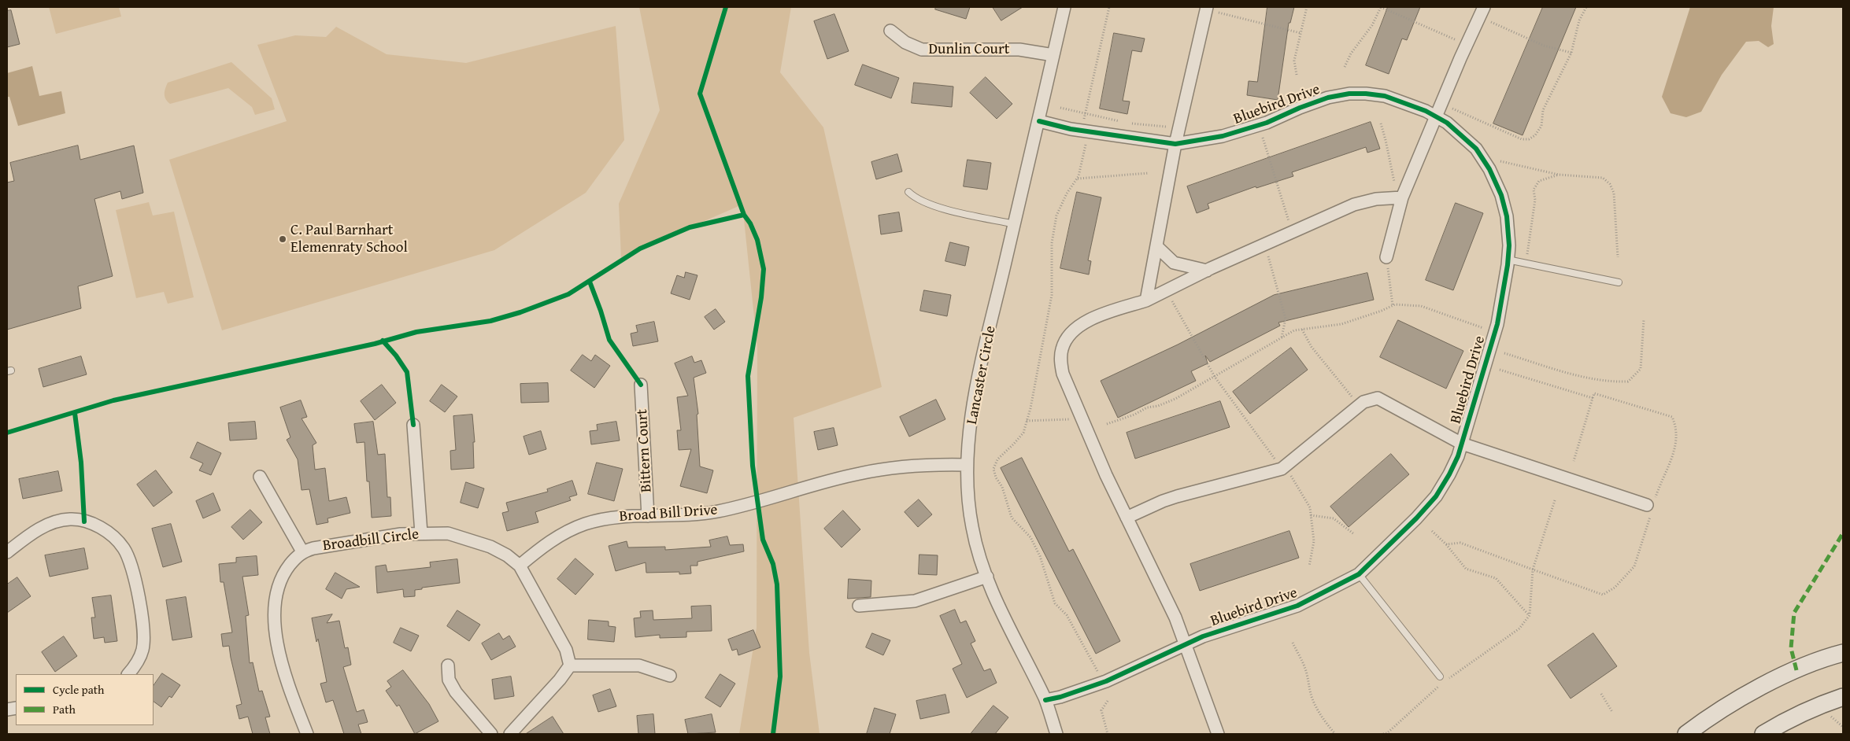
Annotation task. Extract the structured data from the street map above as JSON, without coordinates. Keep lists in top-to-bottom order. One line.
{"streets":{"street":["Dunlin Court","Bluebird Drive","Lancaster Circle","Bittern Court","Broad Bill Drive","Broadbill Circle"]},"crossings":[["Dunlin Court","Lancaster Circle"],["Bluebird Drive","Lancaster Circle"],["Lancaster Circle","Broad Bill Drive"],["Bittern Court","Broad Bill Drive"],["Broad Bill Drive","Broadbill Circle"]],"places":["C. Paul Barnhart Elemenraty School"],"legend":["Cycle path","Path"]}
